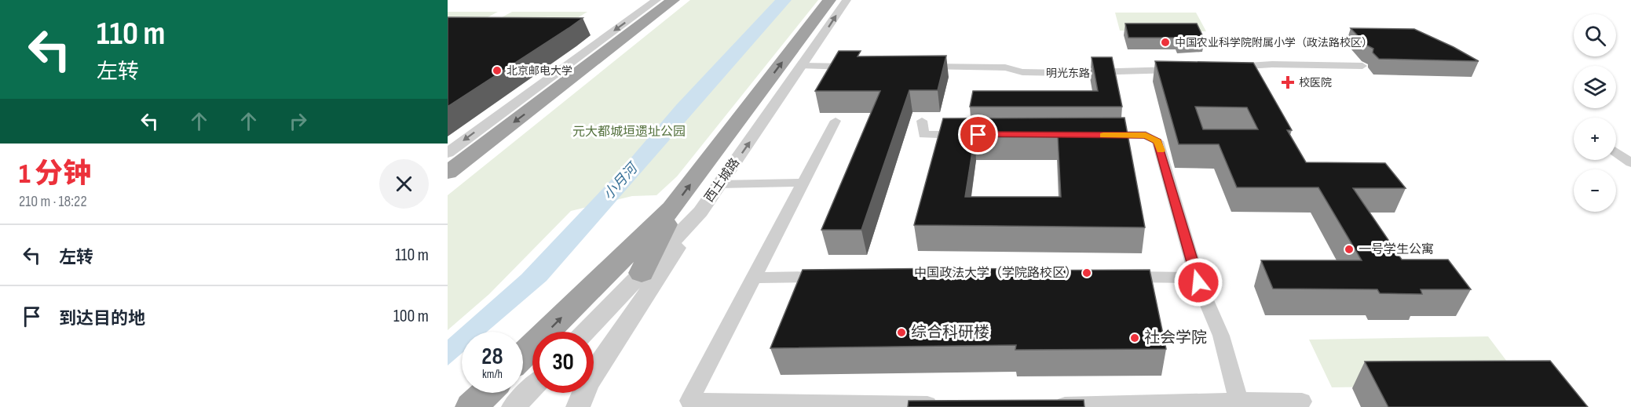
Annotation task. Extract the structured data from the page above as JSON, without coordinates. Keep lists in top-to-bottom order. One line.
{"streets":{"street":["明光东路","西土城路"]},"water":["小月河"],"parks":["元大都城垣遗址公园"],"places":{"other":["中国农业科学院附属小学（政法路校区）","北京邮电大学","一号学生公寓","中国政法大学（学院路校区）","综合科研楼","社会学院"],"health":["校医院"]},"page":{"turn":["110 m","左转"],"map_buttons":["+","−"],"heading":["1 分钟","210 m · 18:22"],"list":[{"name":"左转","value":"110 m"},{"name":"到达目的地","value":"100 m"}],"speed":"28 km/h","limit":"30"}}
